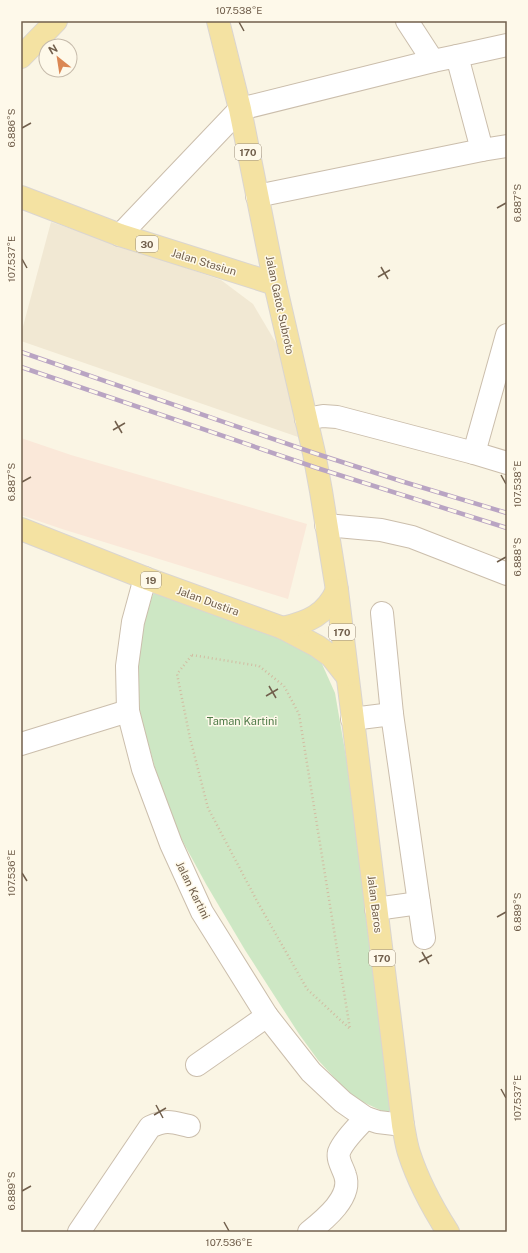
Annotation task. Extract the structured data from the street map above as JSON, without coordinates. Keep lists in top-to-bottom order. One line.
{"streets":{"main road":["170","30","Jalan Stasiun","Jalan Gatot Subroto","19","Jalan Dustira","Jalan Baros"],"street":["Jalan Kartini"]},"crossings":[["Jalan Stasiun","Jalan Gatot Subroto"],["Jalan Gatot Subroto","Jalan Baros"],["Jalan Dustira","Jalan Kartini"],["Jalan Dustira","Jalan Baros"],["Jalan Kartini","Jalan Baros"]],"parks":["Taman Kartini"],"north":"top left","coordinates":["107.538°E","6.886°S","6.887°S","107.537°E","6.888°S","107.536°E","6.889°S"]}
